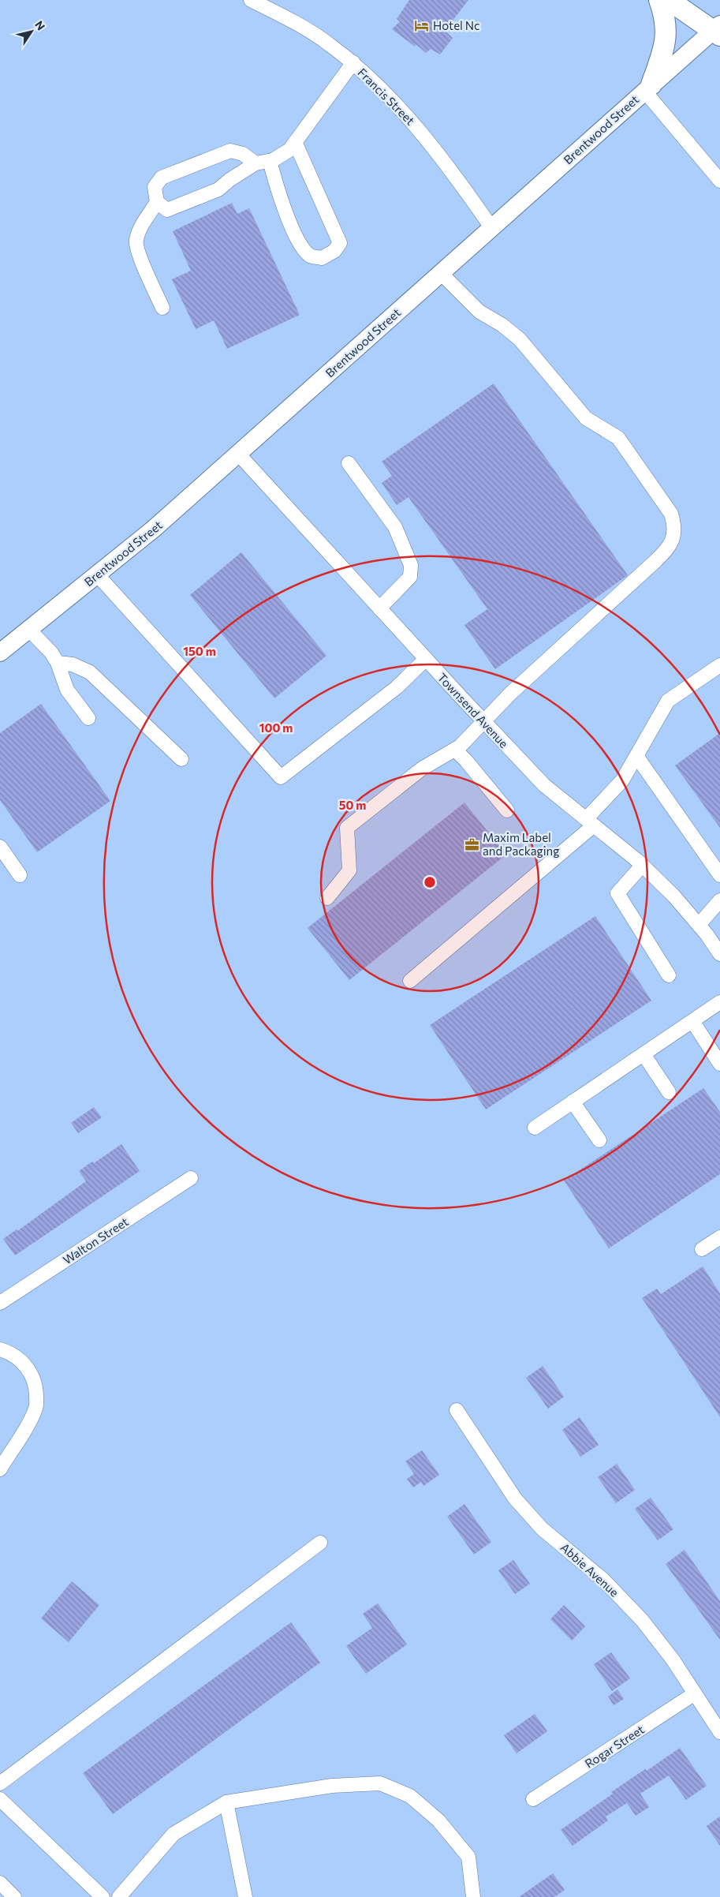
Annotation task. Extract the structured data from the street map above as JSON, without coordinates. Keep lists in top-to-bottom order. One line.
{"streets":{"main road":["Brentwood Street"],"street":["Francis Street","Townsend Avenue","Walton Street","Abbie Avenue","Rogar Street"]},"crossings":[["Francis Street","Brentwood Street"],["Brentwood Street","Townsend Avenue"],["Abbie Avenue","Rogar Street"]],"places":{"hotel":["Hotel Nc"],"office":["Maxim Label and Packaging"]},"north":"top right","rings":["150 m","100 m","50 m"]}
